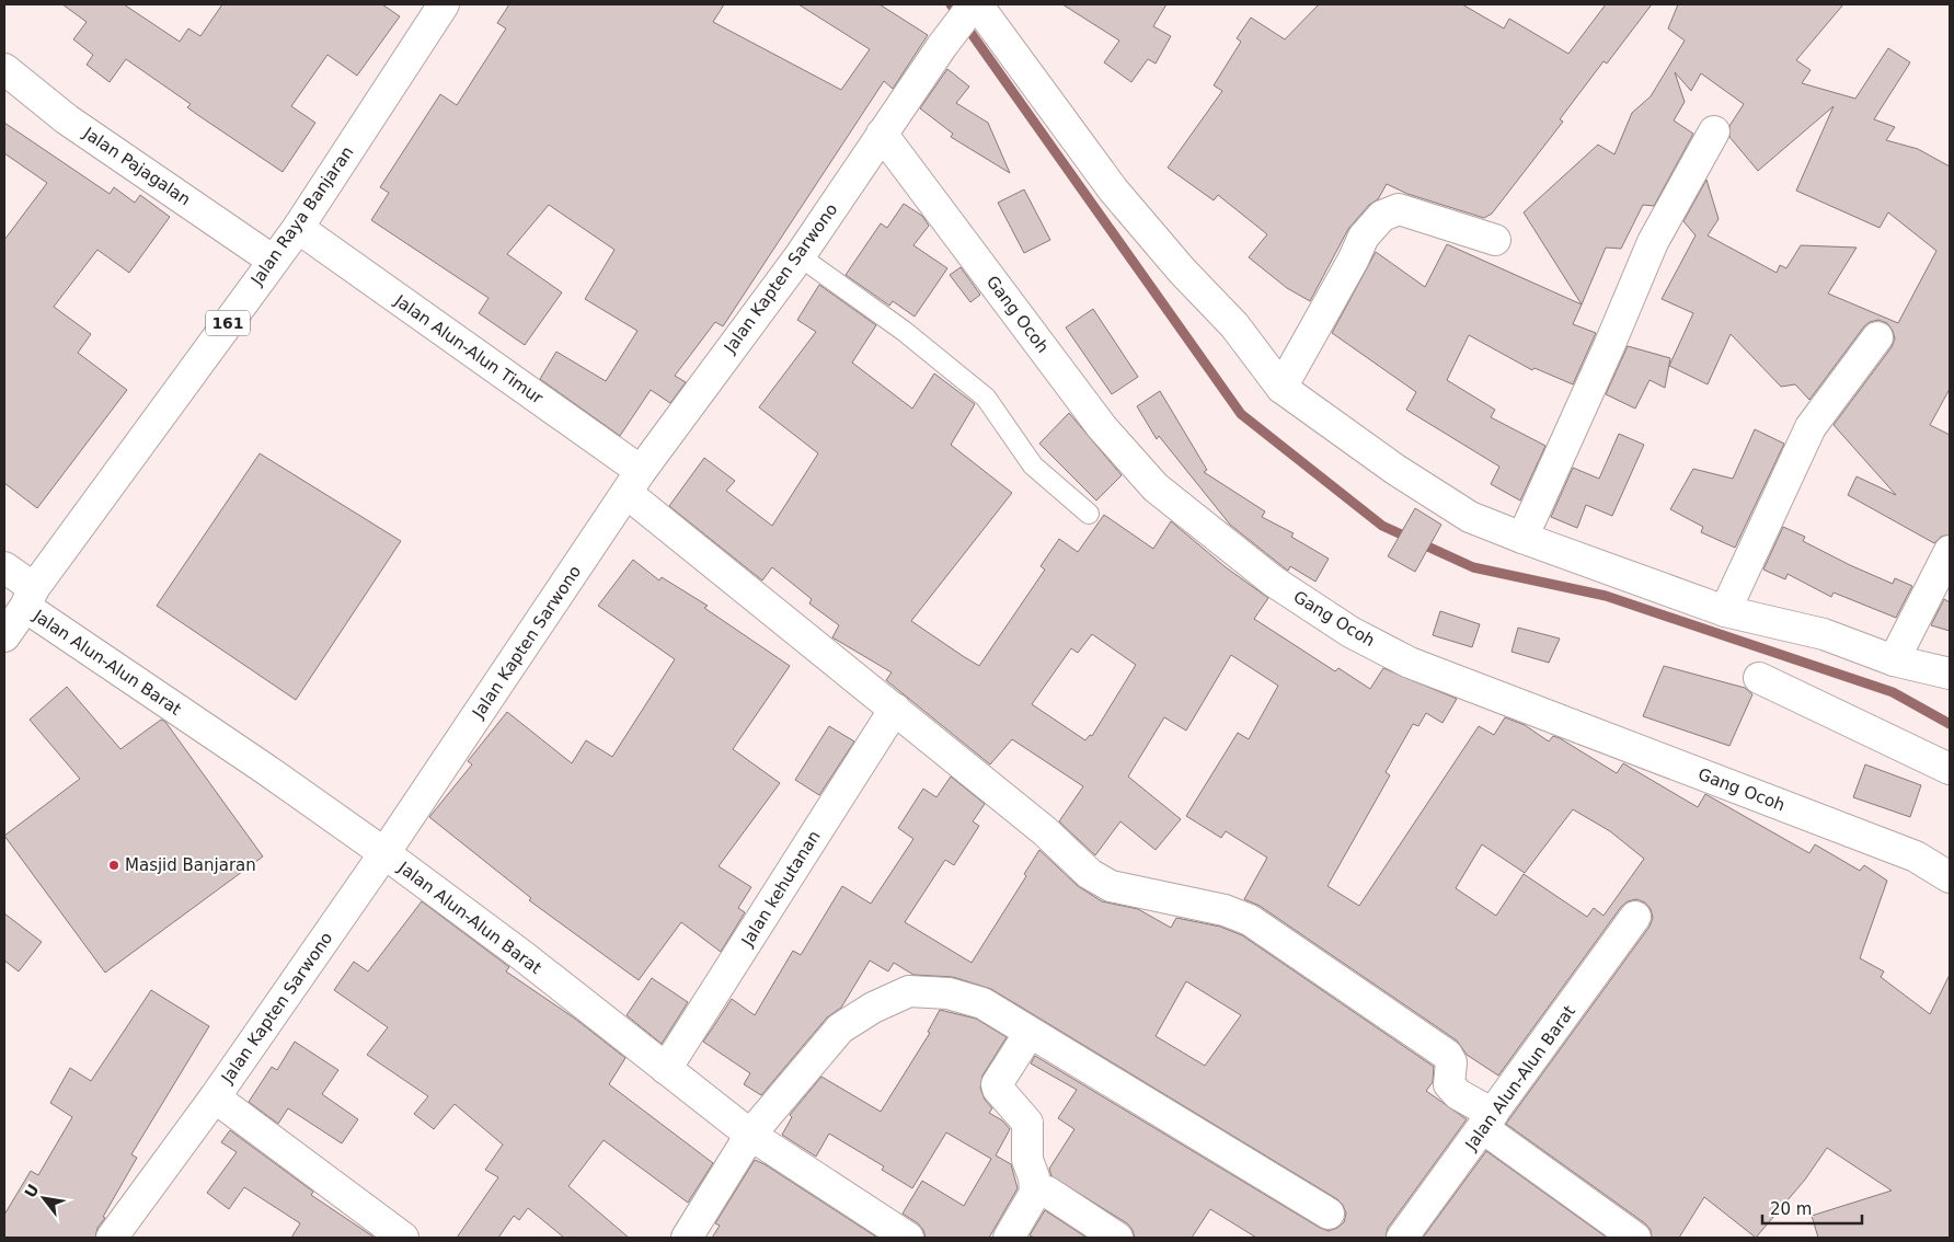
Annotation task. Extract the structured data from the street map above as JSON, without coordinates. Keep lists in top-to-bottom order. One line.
{"streets":{"street":["Jalan Pajagalan","Jalan Raya Banjaran","Jalan Kapten Sarwono","Gang Ocoh","161","Jalan Alun-Alun Timur","Jalan Alun-Alun Barat","Jalan kehutanan"]},"crossings":[["Jalan Pajagalan","Jalan Raya Banjaran"],["Jalan Raya Banjaran","Jalan Alun-Alun Timur"],["Jalan Raya Banjaran","Jalan Alun-Alun Barat"],["Jalan Kapten Sarwono","Gang Ocoh"],["Jalan Kapten Sarwono","Jalan Alun-Alun Timur"],["Jalan Kapten Sarwono","Jalan Alun-Alun Barat"],["Jalan Alun-Alun Barat","Jalan kehutanan"]],"places":["Masjid Banjaran"],"scale_bar":"20 m","north":"top left"}
